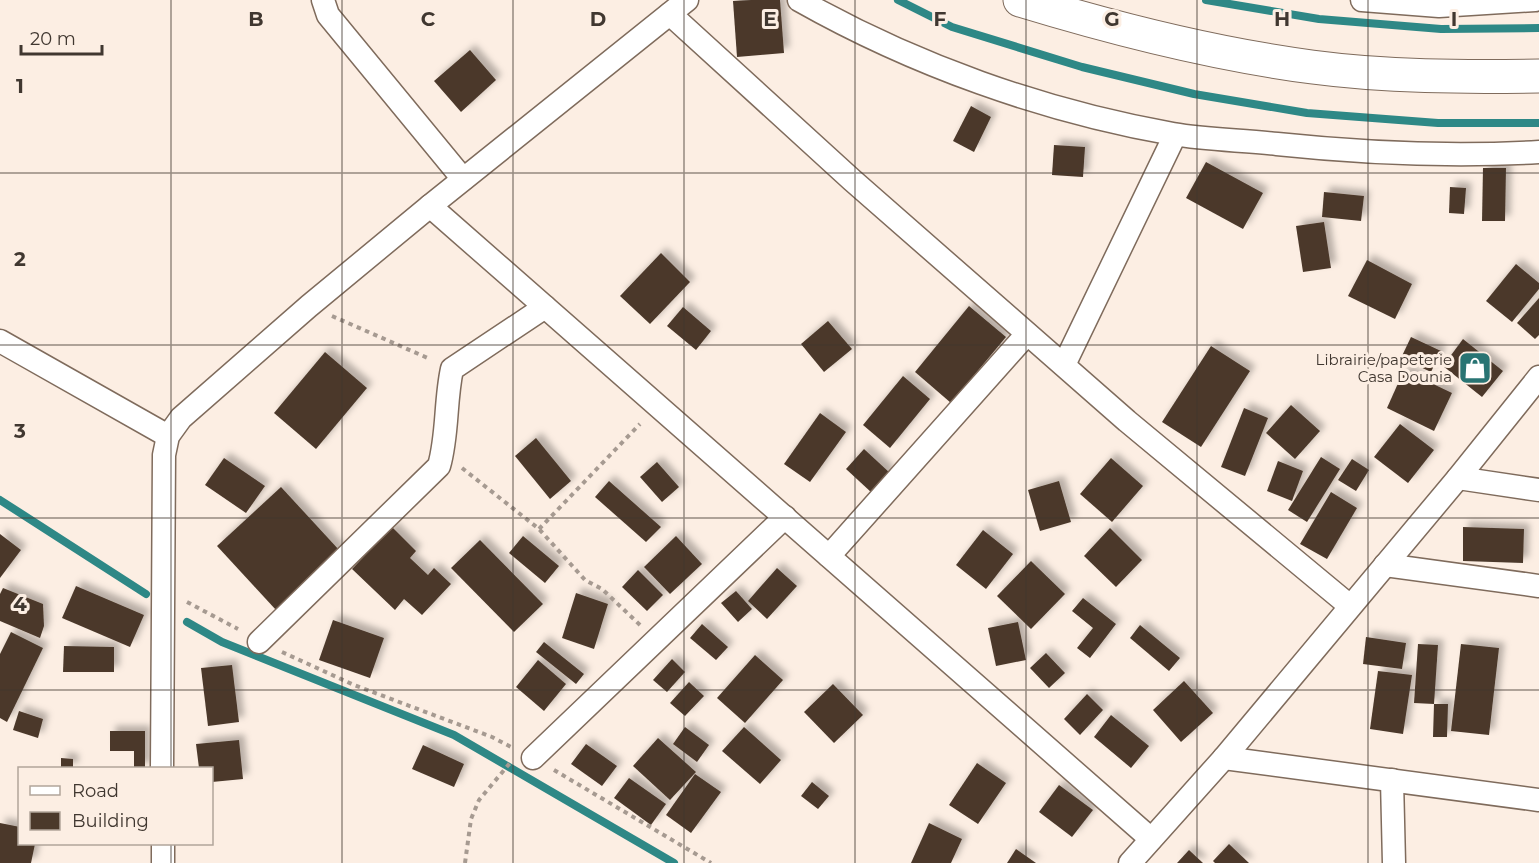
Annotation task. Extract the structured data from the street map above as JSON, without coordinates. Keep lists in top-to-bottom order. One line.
{"places":{"shop":["Librairie/papeterie Casa Dounia"]},"legend":["Road","Building"],"scale_bar":"20 m","grid":{"columns":["B","C","D","E","F","G","H","I"],"rows":["1","2","3","4"]}}
